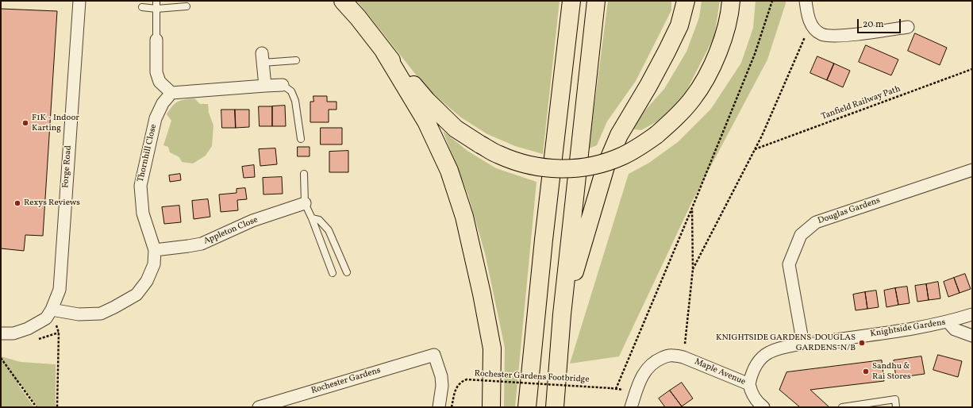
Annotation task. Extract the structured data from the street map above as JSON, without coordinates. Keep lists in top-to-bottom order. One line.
{"streets":{"street":["Thornhill Close","Forge Road","Douglas Gardens","Appleton Close","Knightside Gardens","Maple Avenue","Rochester Gardens"],"path":["Tanfield Railway Path","Rochester Gardens Footbridge"]},"crossings":[["Thornhill Close","Forge Road"],["Thornhill Close","Appleton Close"],["Douglas Gardens","Knightside Gardens"],["Knightside Gardens","Maple Avenue"]],"places":["F1K - Indoor Karting","Rexys Reviews","KNIGHTSIDE GARDENS-DOUGLAS GARDENS-N/B","Sandhu & Rai Stores"],"scale_bar":"20 m"}
